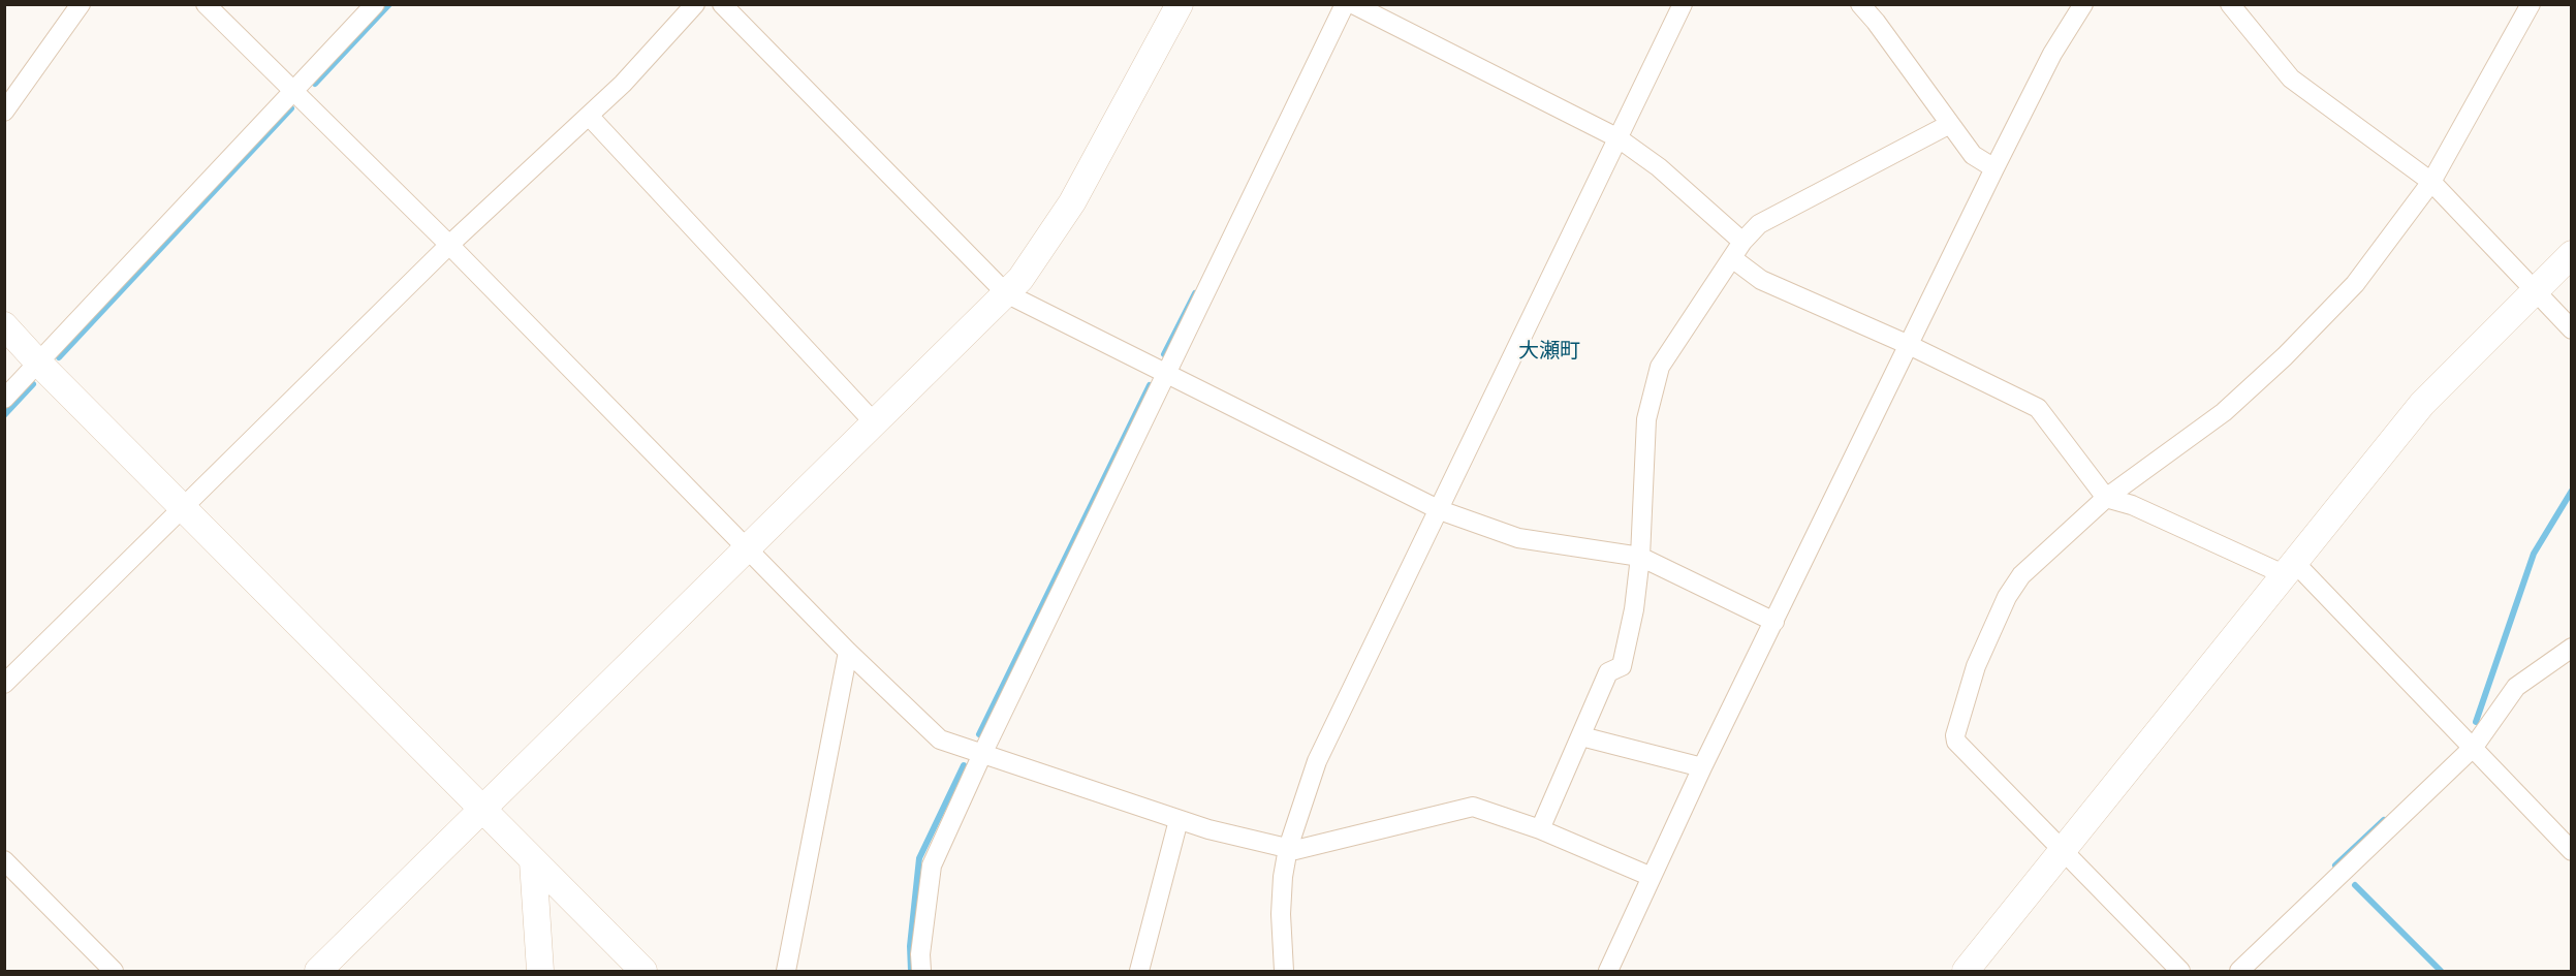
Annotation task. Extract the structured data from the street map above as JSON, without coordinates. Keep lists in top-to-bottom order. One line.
{"districts":["大瀬町"]}
